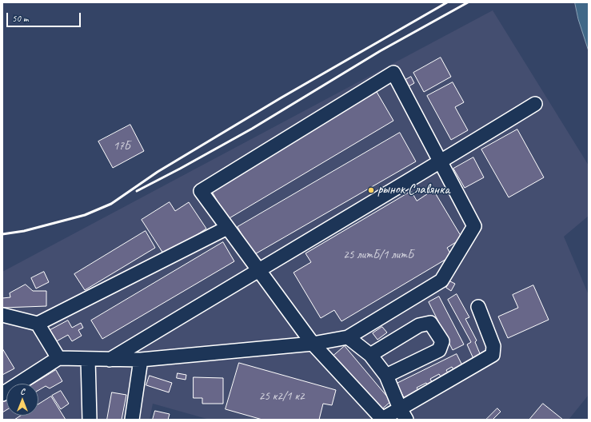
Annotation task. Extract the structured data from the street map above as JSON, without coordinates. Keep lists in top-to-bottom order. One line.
{"places":["рынок Славянка"],"house_numbers":["17Б","25 литБ/1 литБ","25 к2/1 к2"],"scale_bar":"50 m","north":"top"}
